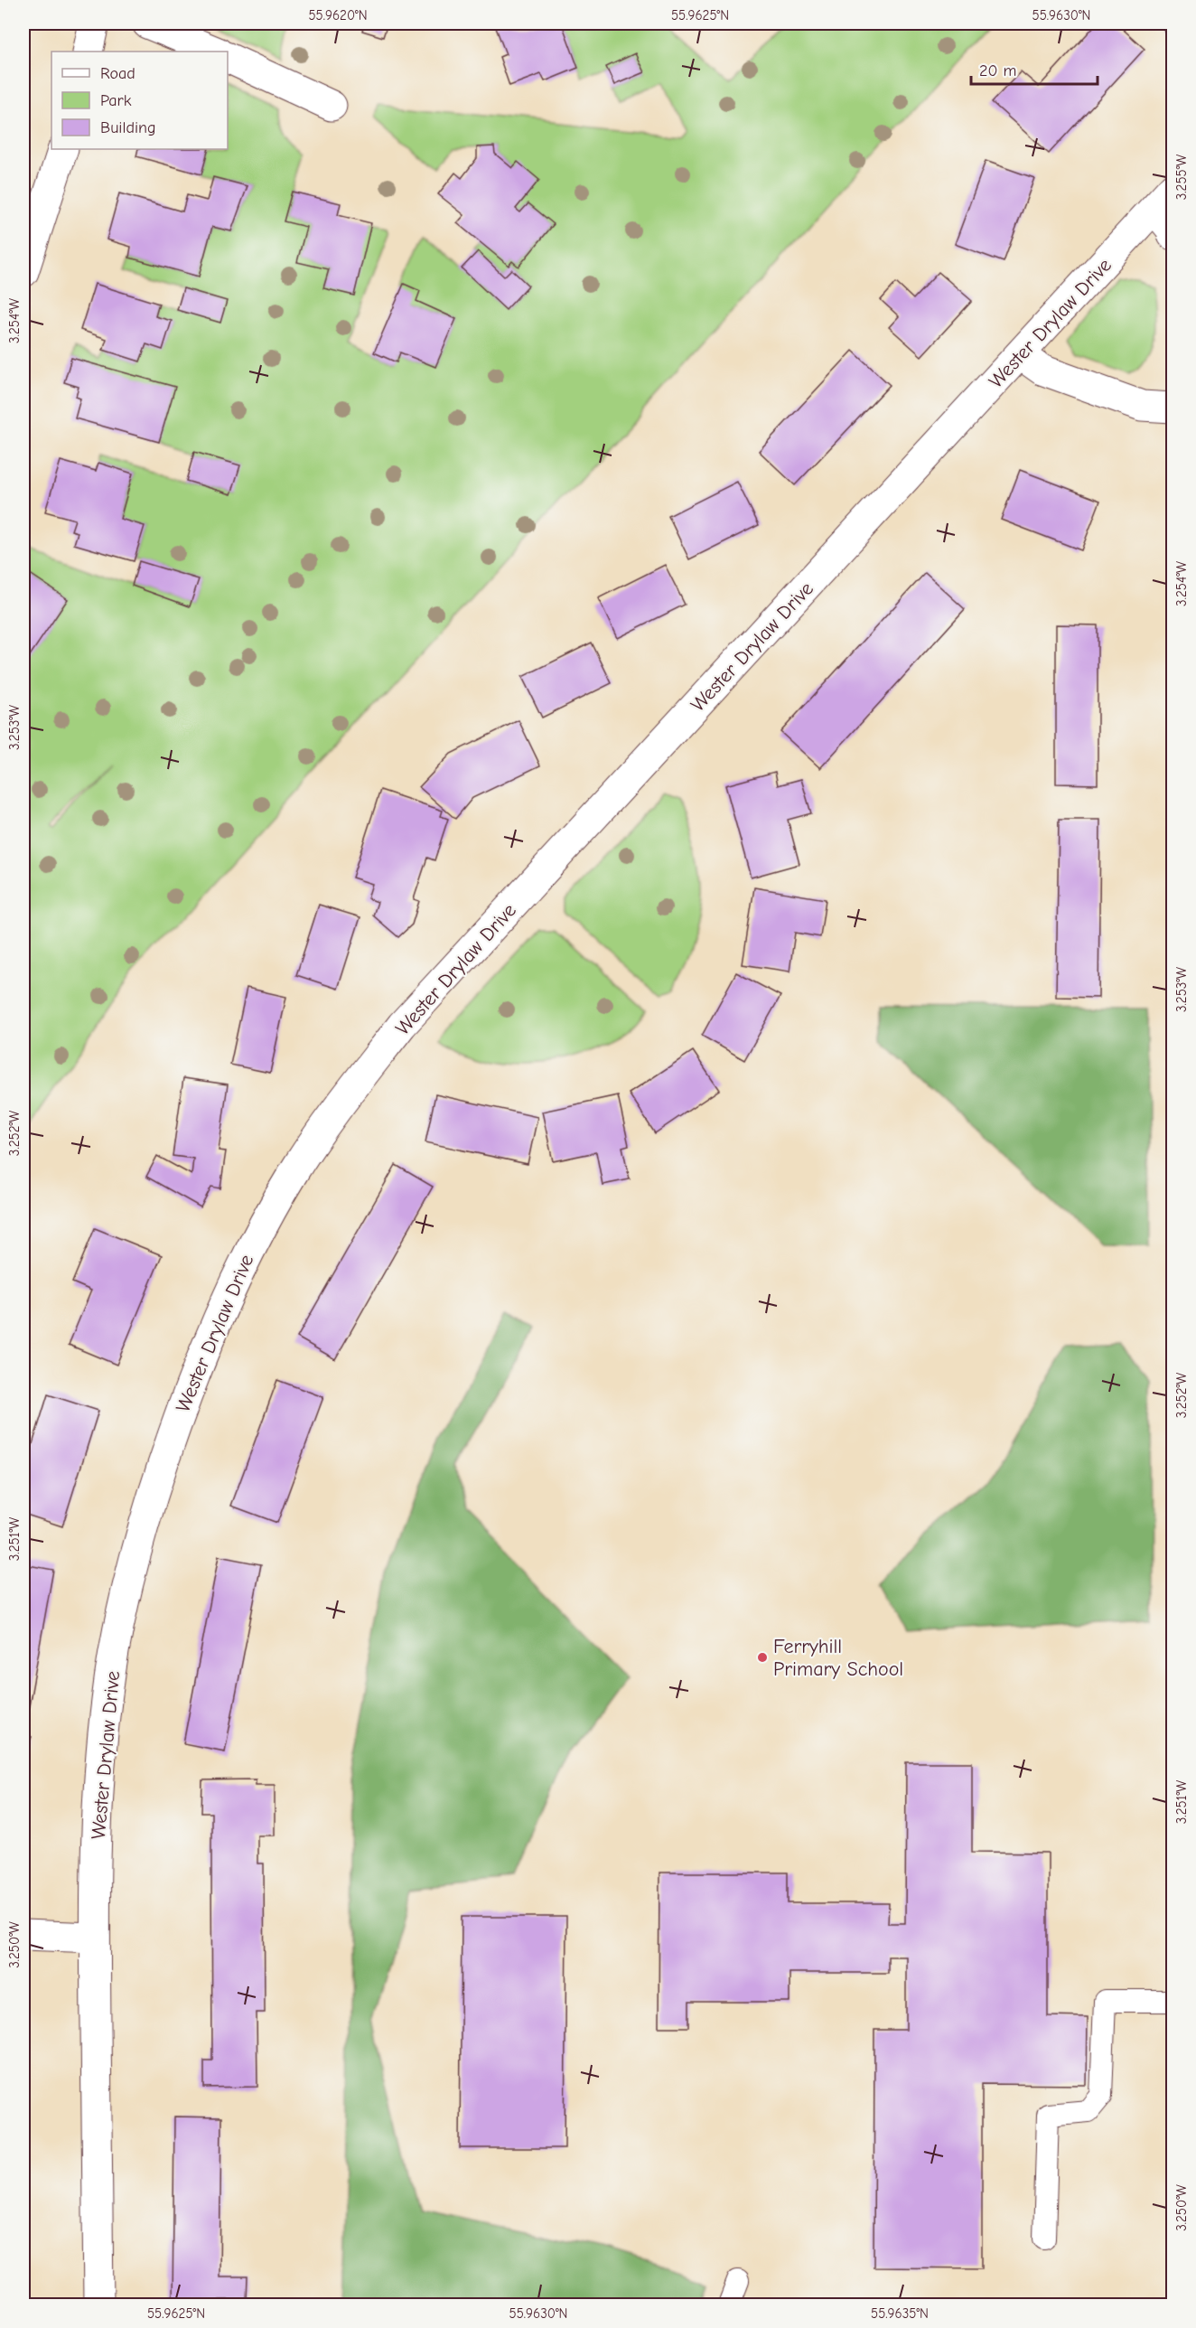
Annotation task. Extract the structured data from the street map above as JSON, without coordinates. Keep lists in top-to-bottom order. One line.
{"streets":{"street":["Wester Drylaw Drive"]},"places":["Ferryhill Primary School"],"legend":["Road","Park","Building"],"scale_bar":"20 m","coordinates":["55.9620°N","55.9625°N","55.9630°N","3.255°W","3.254°W","3.253°W","3.252°W","3.251°W","3.250°W","55.9635°N"]}
